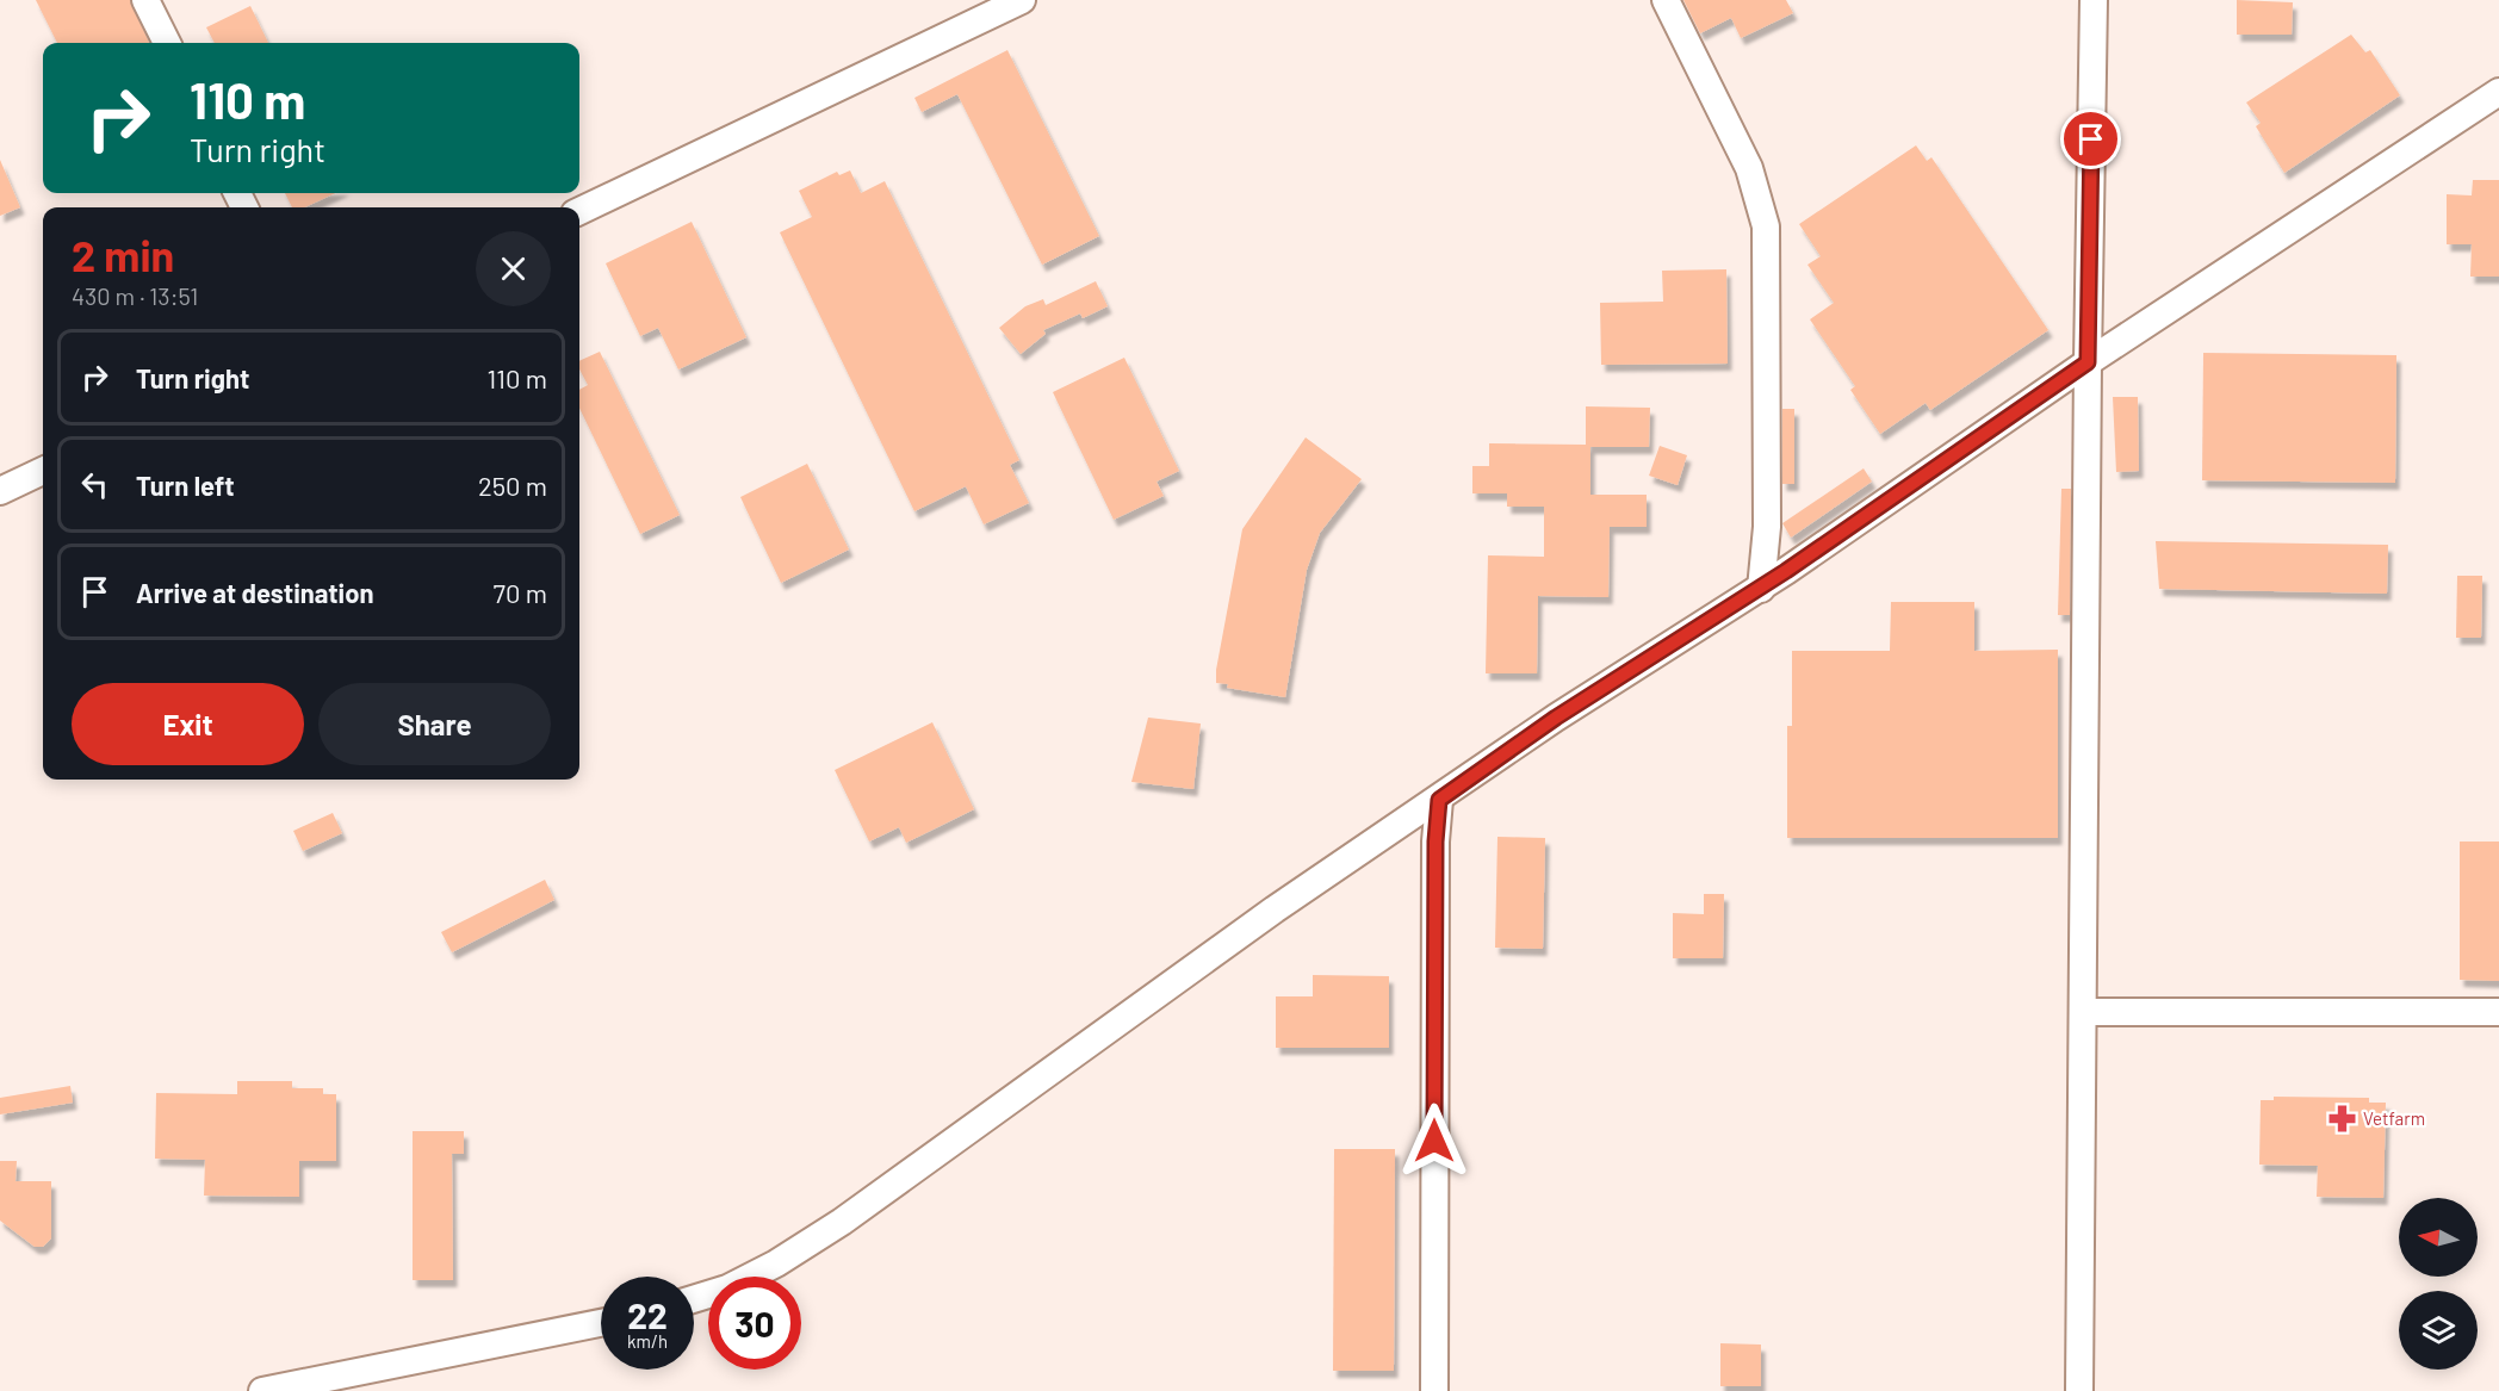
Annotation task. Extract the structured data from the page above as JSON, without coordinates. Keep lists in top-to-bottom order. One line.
{"places":{"pharmacy":["Vetfarm"]},"north":"left","page":{"turn":["110 m","Turn right"],"heading":["2 min","430 m · 13:51"],"list":[{"name":"Turn right","value":"110 m"},{"name":"Turn left","value":"250 m"},{"name":"Arrive at destination","value":"70 m"}],"buttons":["Exit","Share"],"speed":"22 km/h","limit":"30"}}
